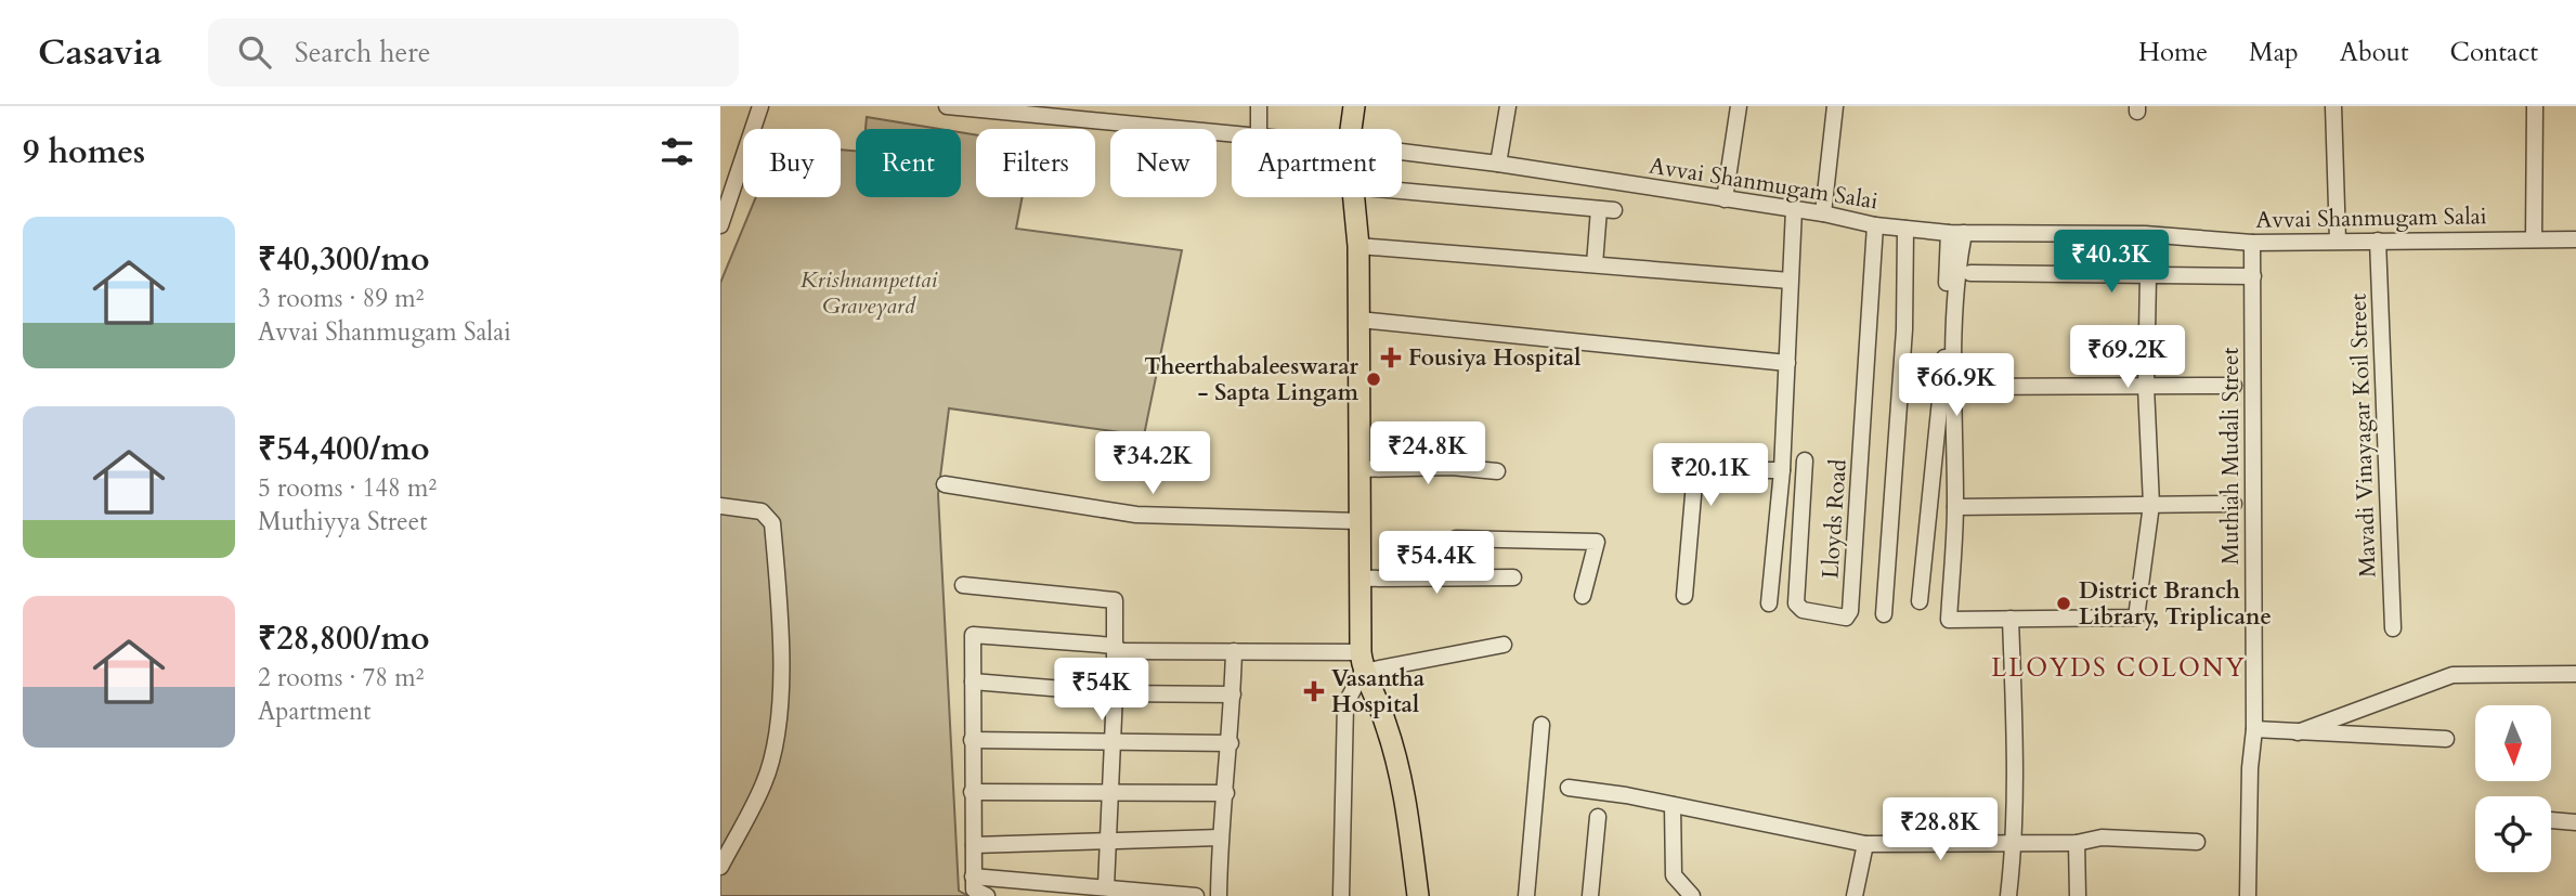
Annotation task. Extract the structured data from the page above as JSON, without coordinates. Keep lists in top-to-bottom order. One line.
{"streets":{"street":["Avvai Shanmugam Salai","Mavadi Vinayagar Koil Street","Muthiah Mudali Street","Lloyds Road"]},"crossings":[["Avvai Shanmugam Salai","Mavadi Vinayagar Koil Street"],["Avvai Shanmugam Salai","Muthiah Mudali Street"],["Avvai Shanmugam Salai","Lloyds Road"]],"districts":["LLOYDS COLONY"],"parks":["Krishnampettai Graveyard"],"places":{"health":["Fousiya Hospital","Vasantha Hospital"],"other":["Theerthabaleeswarar - Sapta Lingam","District Branch Library, Triplicane"]},"north":"bottom","page":{"header":"Casavia","search":"Search here","nav":["Home","Map","About","Contact"],"heading":"9 homes","chip":["Buy","Rent","Filters","New","Apartment"],"list":[{"name":"₹40,300/mo","note":"3 rooms · 89 m² · Avvai Shanmugam Salai"},{"name":"₹54,400/mo","note":"5 rooms · 148 m² · Muthiyya Street"},{"name":"₹28,800/mo","note":"2 rooms · 78 m² · Apartment"}],"price":["₹40.3K","₹69.2K","₹66.9K","₹24.8K","₹34.2K","₹20.1K","₹54.4K","₹54K","₹28.8K"]}}
